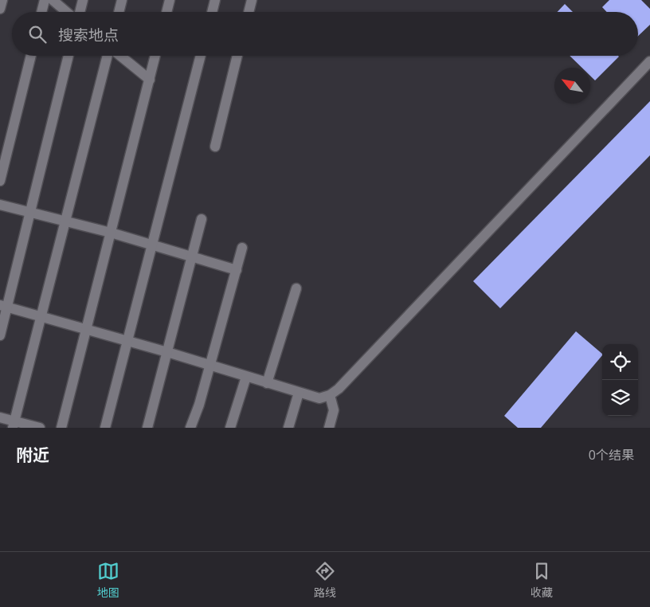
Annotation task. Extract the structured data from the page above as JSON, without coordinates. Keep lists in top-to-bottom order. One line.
{"north":"top left","page":{"search":"搜索地点","heading":["附近","0个结果"],"nav":["地图","路线","收藏"]}}
